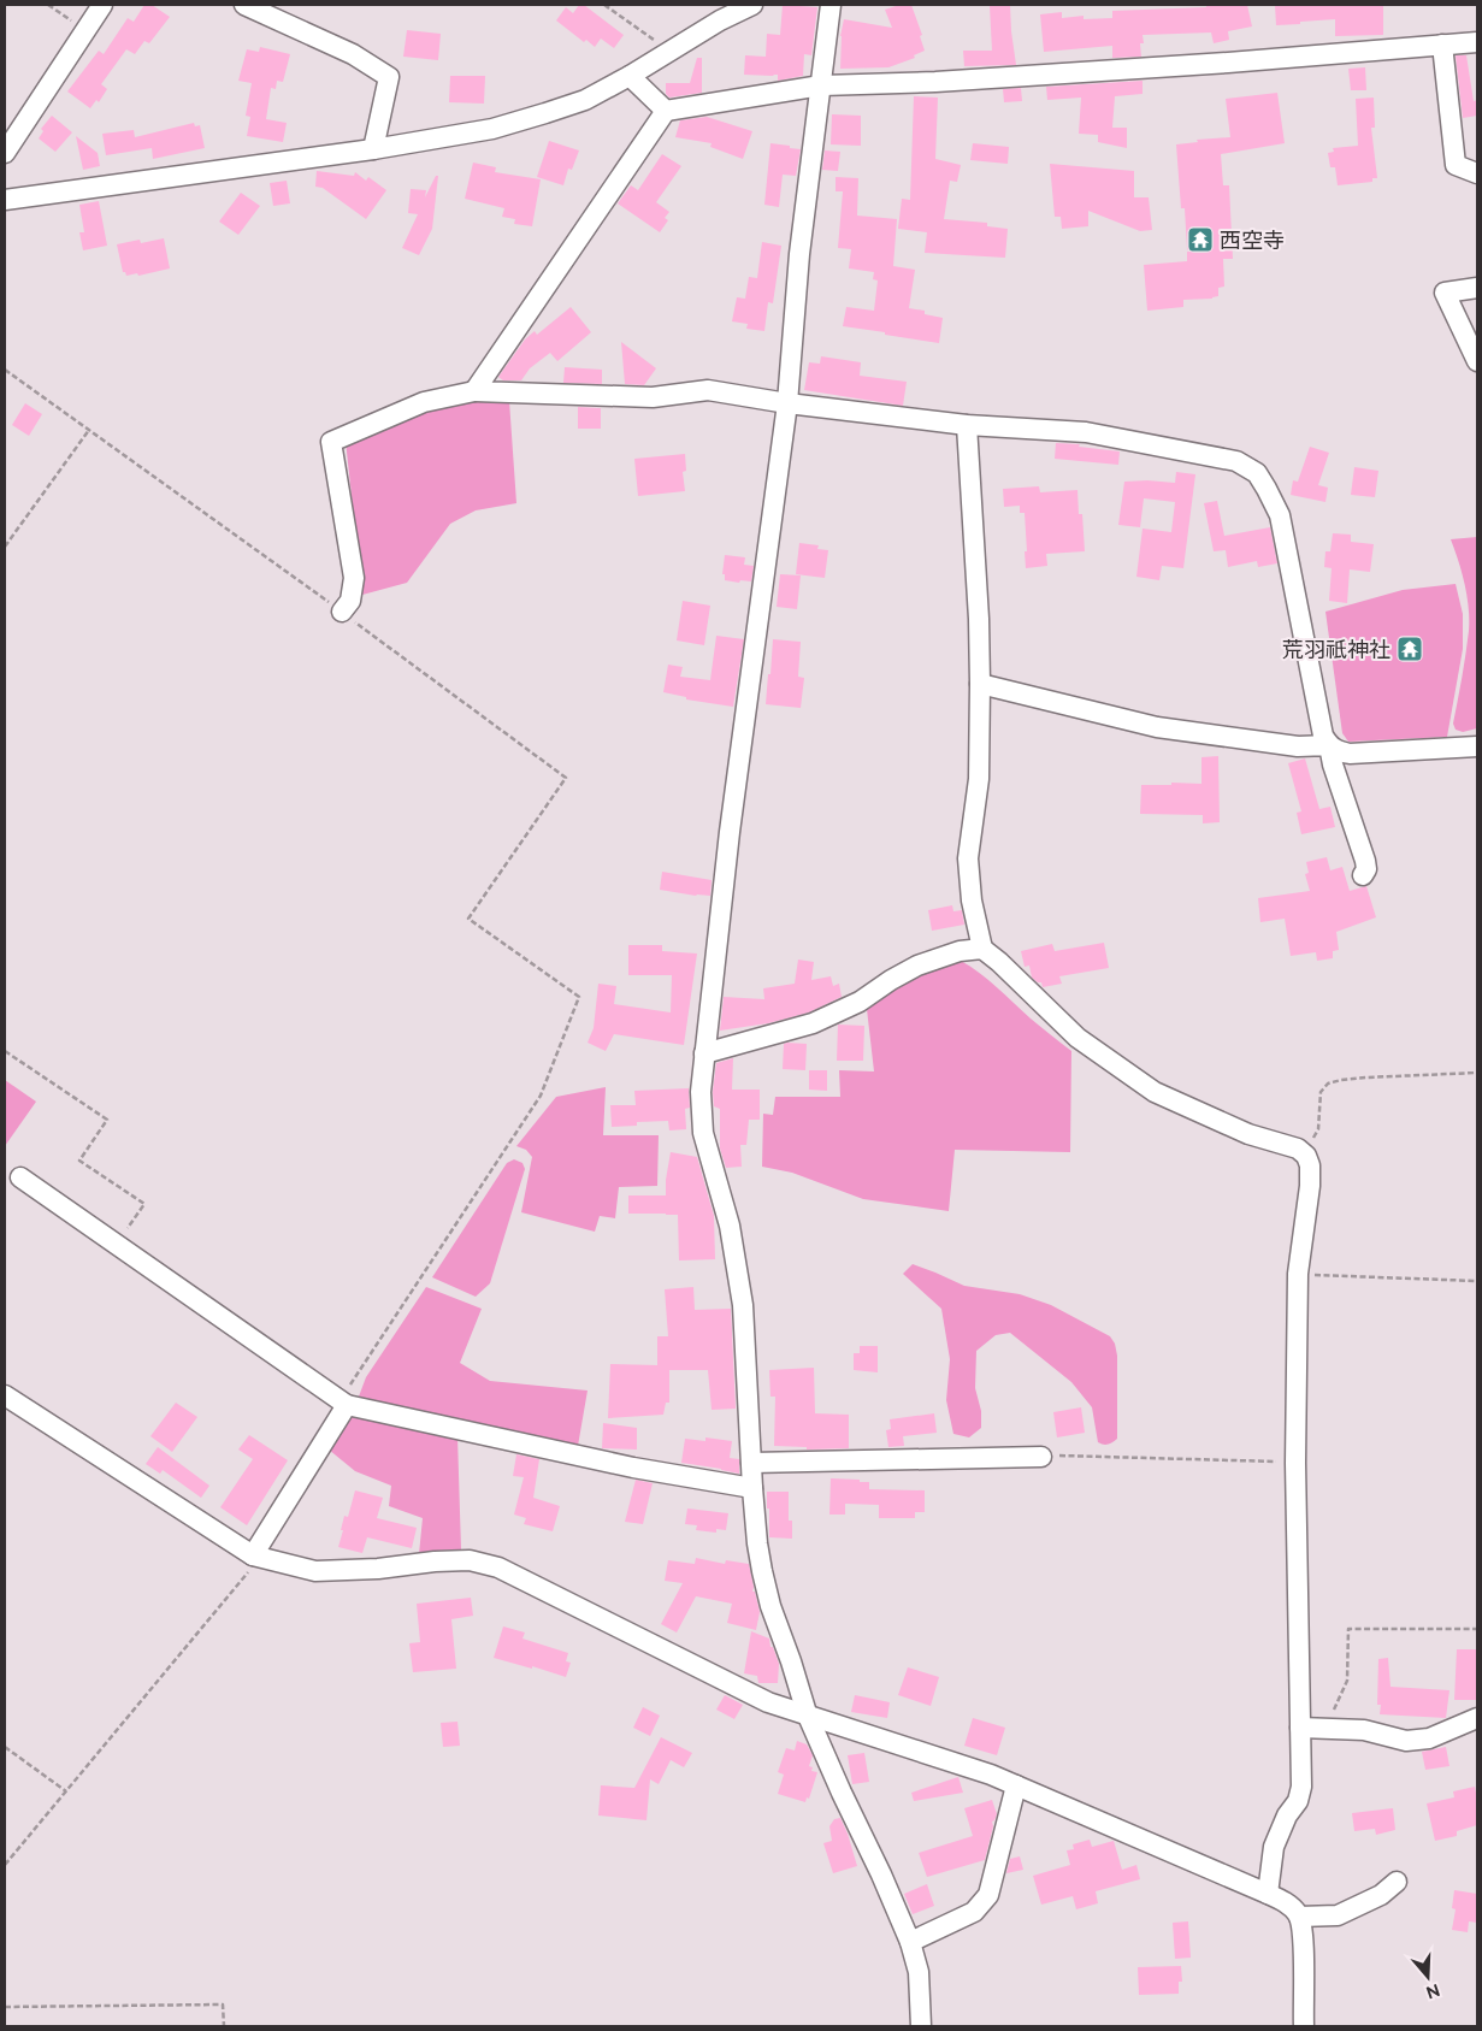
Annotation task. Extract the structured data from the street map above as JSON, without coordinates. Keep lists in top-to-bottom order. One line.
{"places":{"temple":["西空寺","荒羽祇神社"]},"north":"bottom"}
